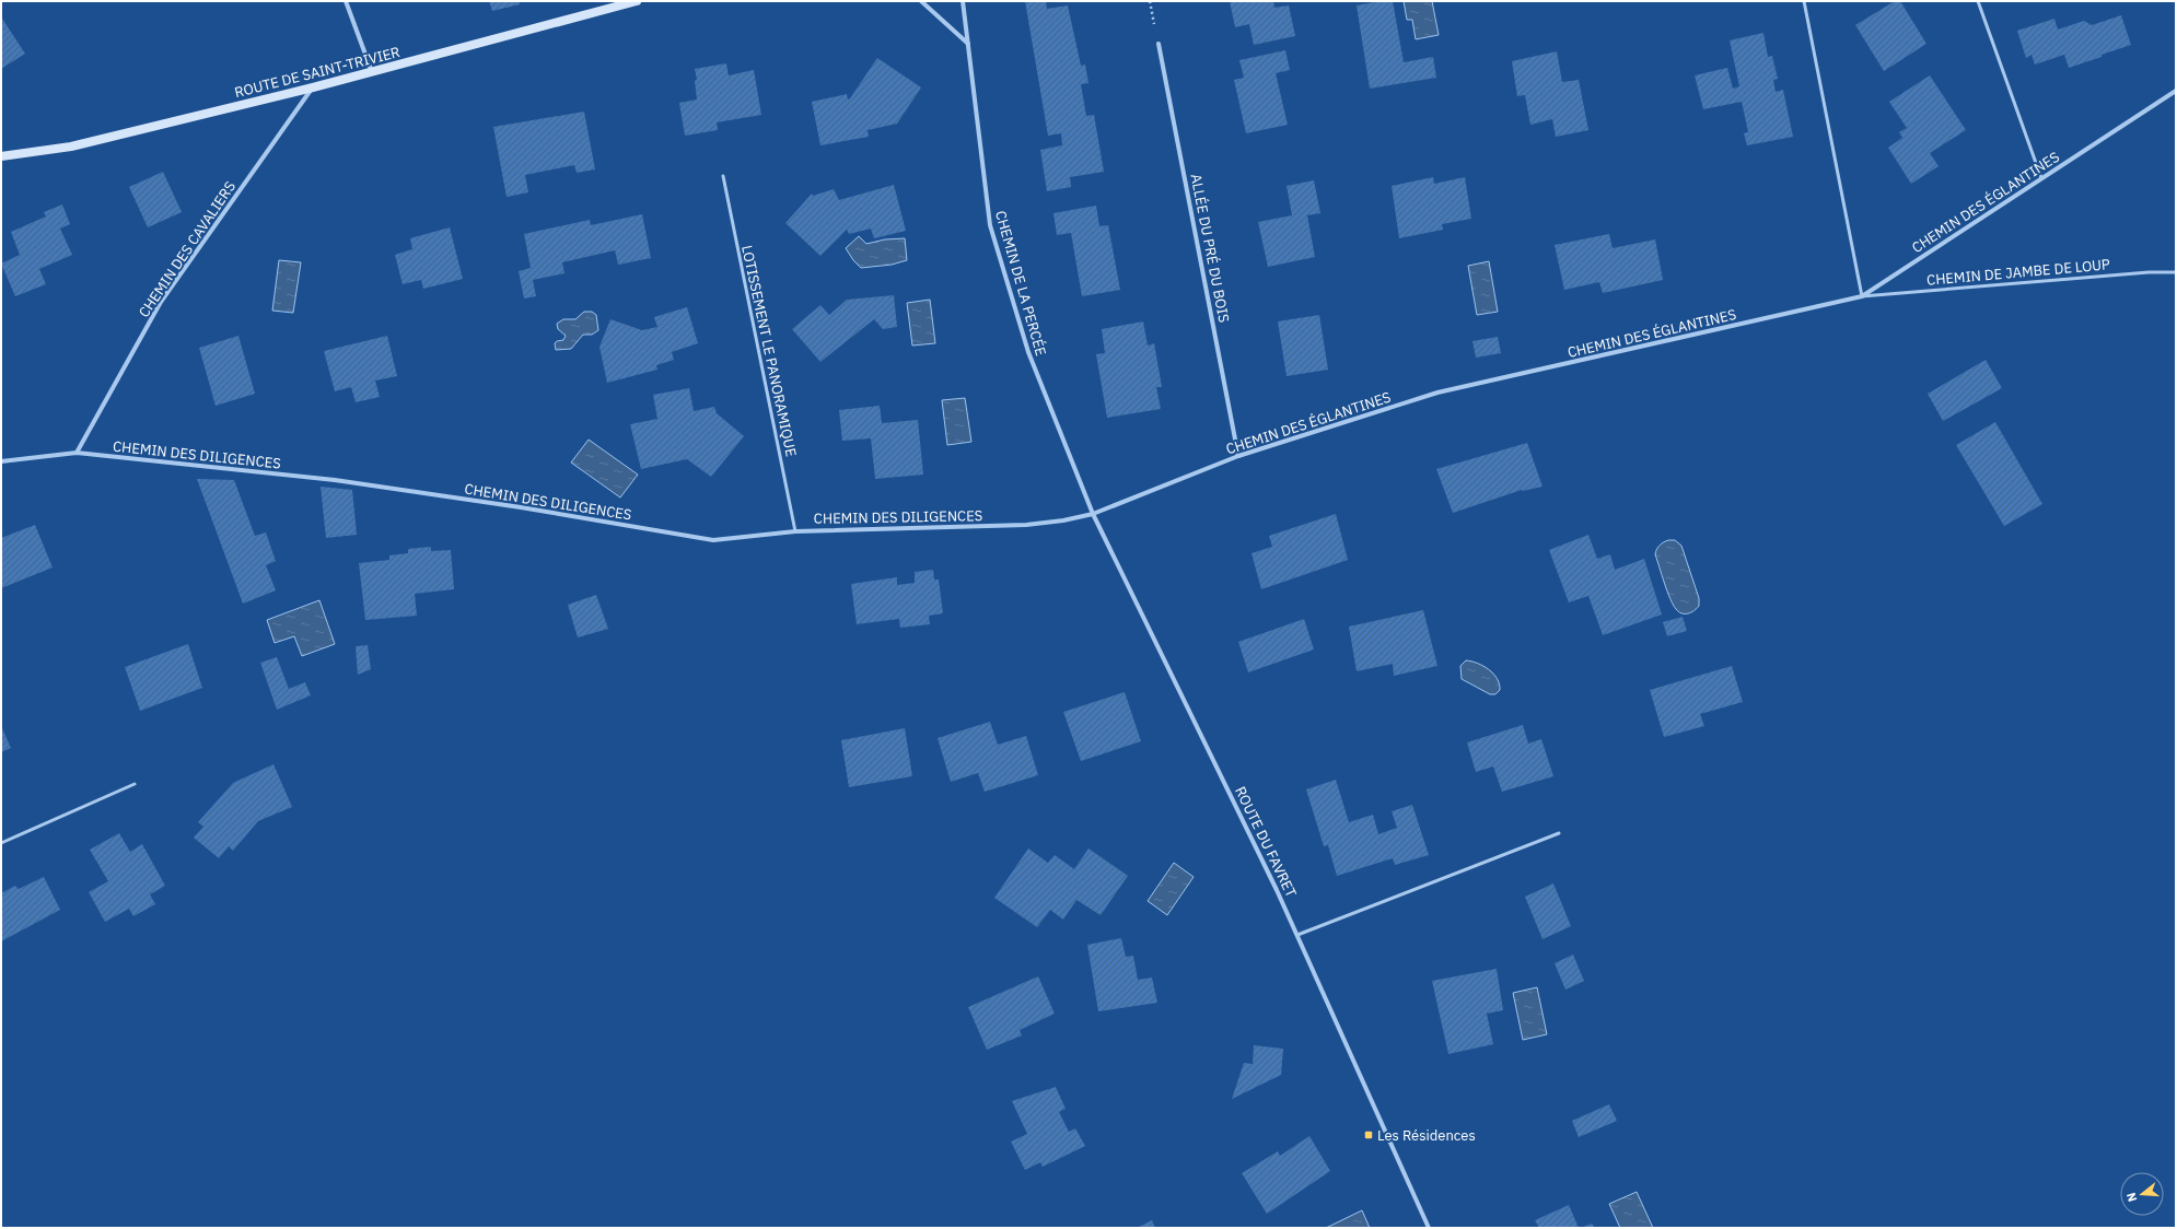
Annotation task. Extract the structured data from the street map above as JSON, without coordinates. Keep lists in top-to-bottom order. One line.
{"streets":{"main road":["ROUTE DE SAINT-TRIVIER"],"street":["CHEMIN DES ÉGLANTINES","ALLÉE DU PRÉ DU BOIS","CHEMIN DES CAVALIERS","CHEMIN DE LA PERCÉE","CHEMIN DES DILIGENCES","ROUTE DU FAVRET"],"lane":["CHEMIN DE JAMBE DE LOUP","LOTISSEMENT LE PANORAMIQUE"]},"crossings":[["ROUTE DE SAINT-TRIVIER","CHEMIN DES CAVALIERS"],["CHEMIN DES ÉGLANTINES","ALLÉE DU PRÉ DU BOIS"],["CHEMIN DES ÉGLANTINES","CHEMIN DE JAMBE DE LOUP"],["CHEMIN DES ÉGLANTINES","CHEMIN DES DILIGENCES"],["CHEMIN DES ÉGLANTINES","ROUTE DU FAVRET"],["CHEMIN DES CAVALIERS","CHEMIN DES DILIGENCES"],["CHEMIN DE LA PERCÉE","ROUTE DU FAVRET"],["LOTISSEMENT LE PANORAMIQUE","CHEMIN DES DILIGENCES"],["CHEMIN DES DILIGENCES","ROUTE DU FAVRET"]],"places":{"transit":["Les Résidences"]},"north":"left"}
